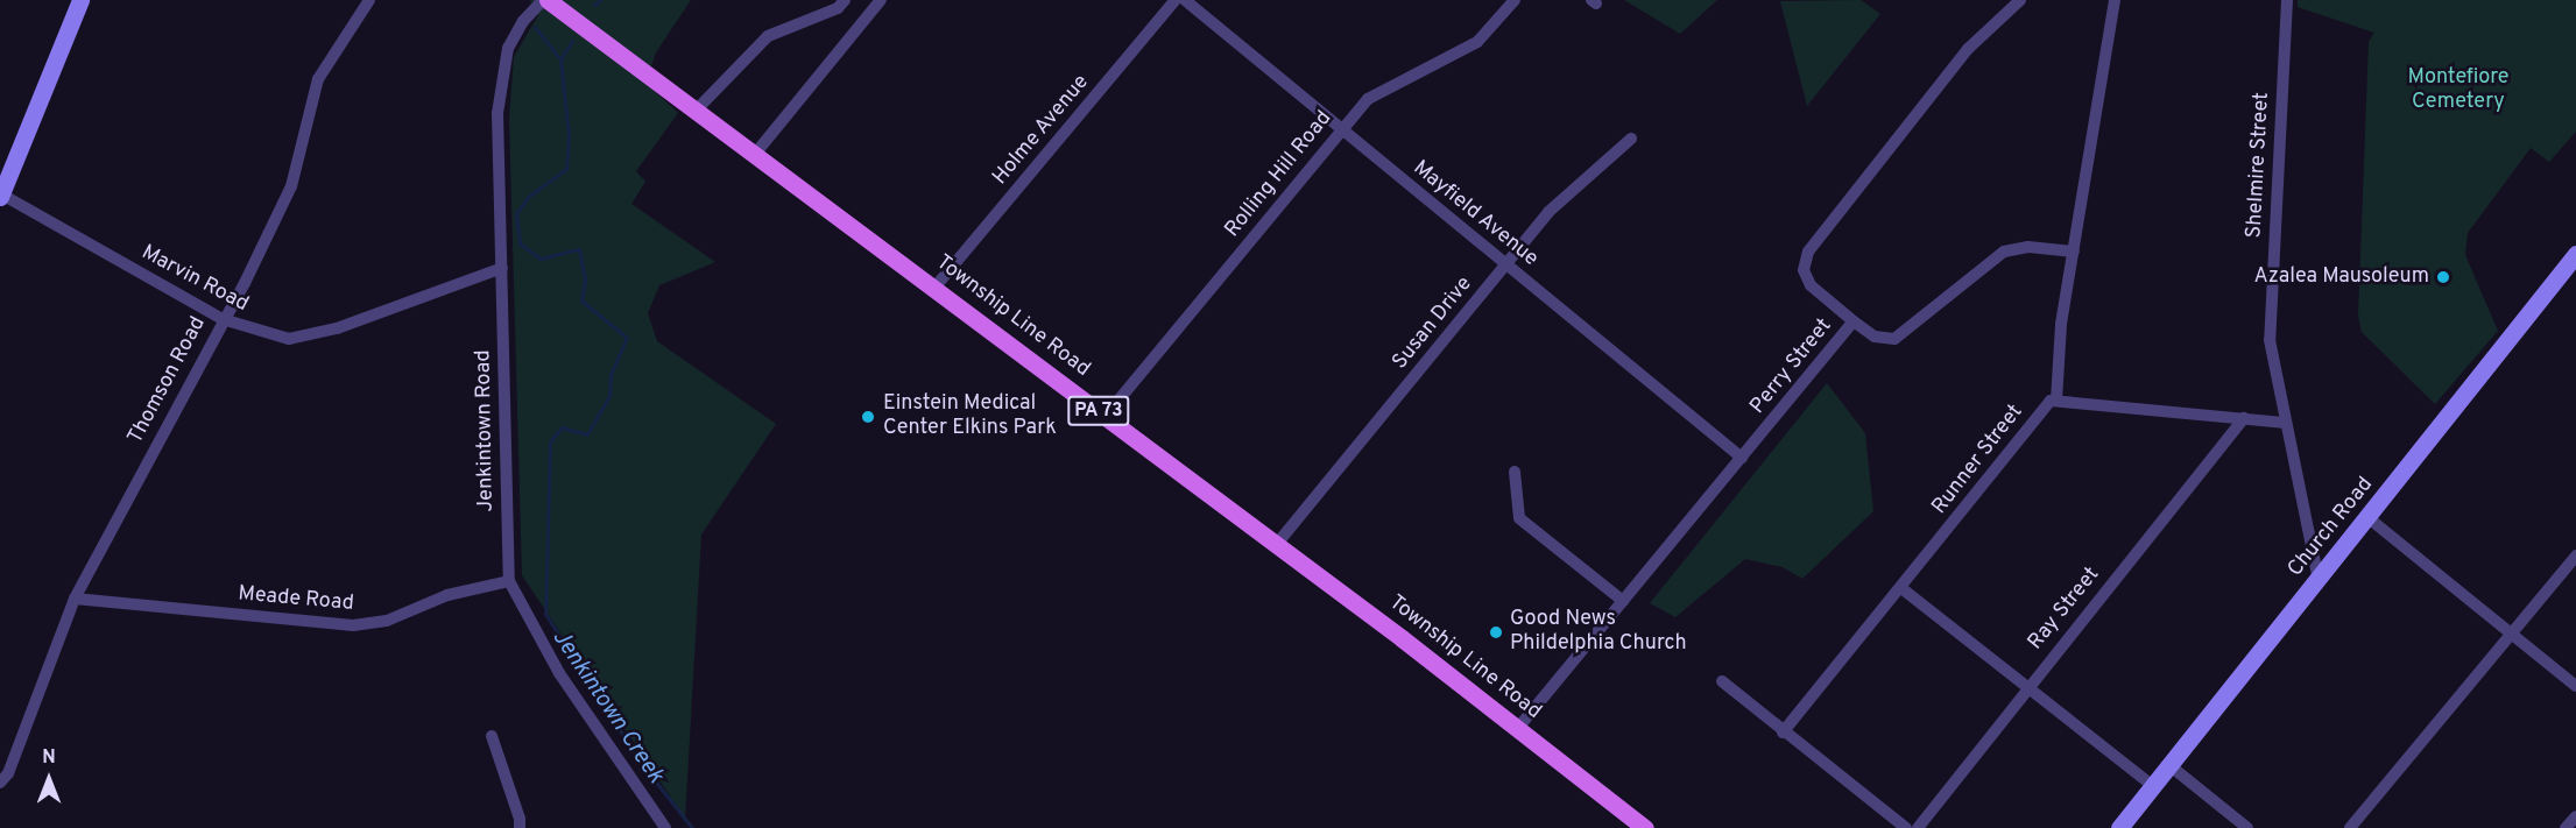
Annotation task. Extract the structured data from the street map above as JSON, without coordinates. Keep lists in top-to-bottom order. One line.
{"streets":{"main road":["Township Line Road","PA 73"],"street":["Holme Avenue","Shelmire Street","Rolling Hill Road","Mayfield Avenue","Marvin Road","Susan Drive","Perry Street","Thomson Road","Jenkintown Road","Runner Street","Church Road","Meade Road","Ray Street"]},"crossings":[["Holme Avenue","Township Line Road"],["Shelmire Street","Church Road"],["Rolling Hill Road","Mayfield Avenue"],["Rolling Hill Road","Township Line Road"],["Mayfield Avenue","Susan Drive"],["Mayfield Avenue","Perry Street"],["Marvin Road","Thomson Road"],["Marvin Road","Jenkintown Road"],["Township Line Road","Susan Drive"],["Township Line Road","Perry Street"],["Township Line Road","Jenkintown Road"],["Thomson Road","Meade Road"],["Jenkintown Road","Meade Road"]],"water":["Jenkintown Creek"],"parks":["Montefiore Cemetery"],"places":["Azalea Mausoleum","Einstein Medical Center Elkins Park","Good News Phildelphia Church"],"north":"top"}
